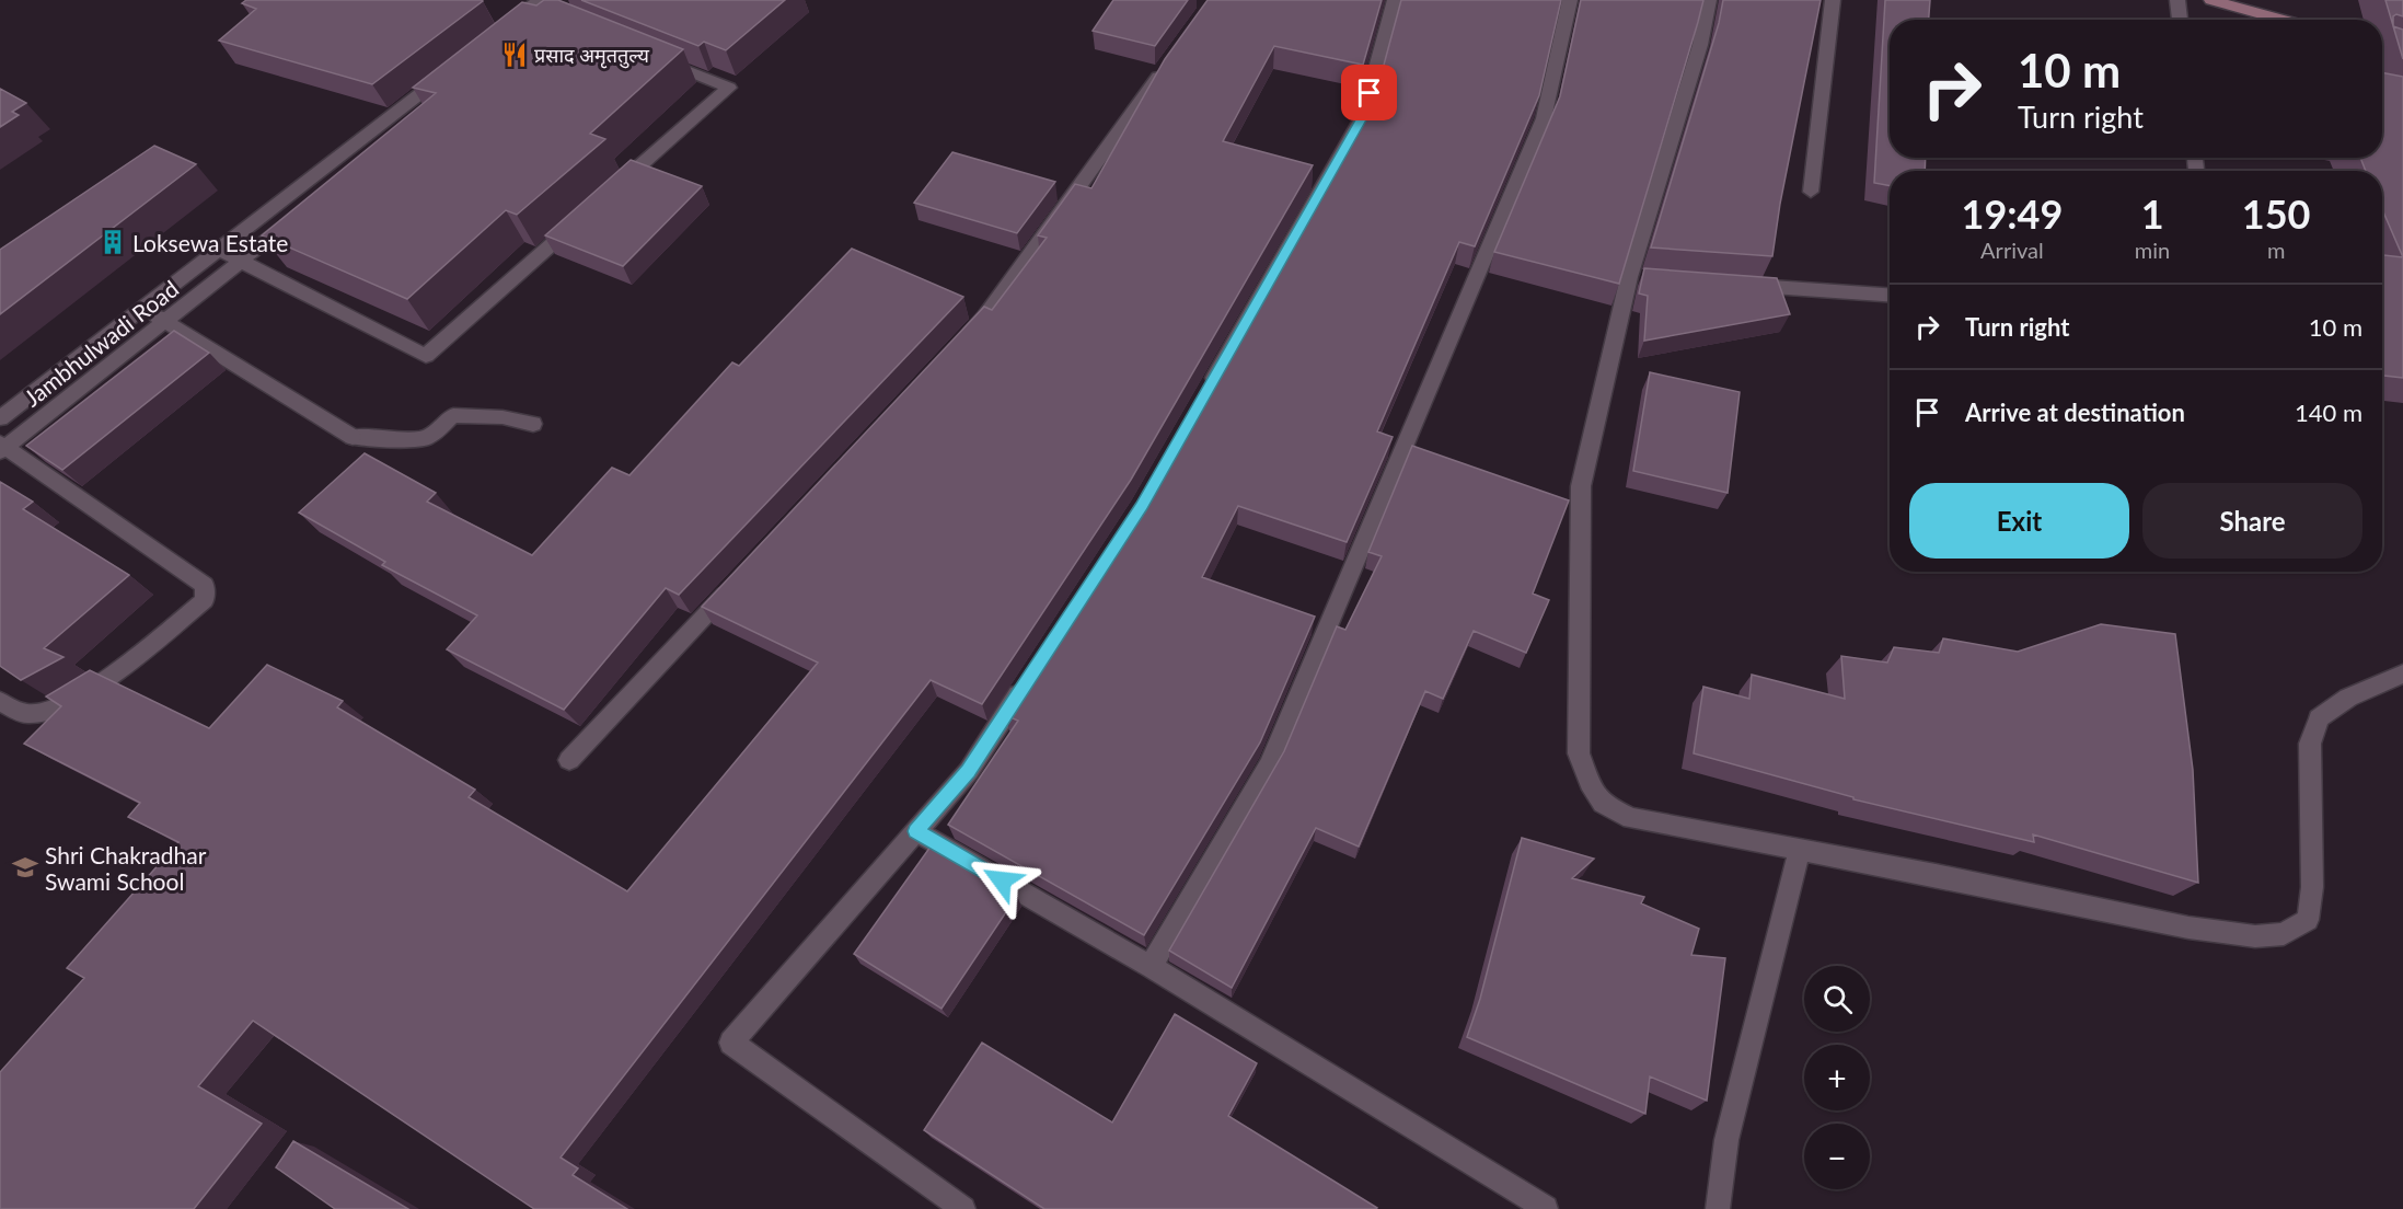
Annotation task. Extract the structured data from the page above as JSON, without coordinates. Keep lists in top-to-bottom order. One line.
{"streets":{"street":["Jambhulwadi Road"]},"places":{"restaurant":["प्रसाद अमृततुल्य"],"building":["Loksewa Estate"],"school or university":["Shri Chakradhar Swami School"]},"page":{"turn":["10 m","Turn right"],"eta":["19:49","Arrival","1","min","150","m"],"list":[{"name":"Turn right","value":"10 m"},{"name":"Arrive at destination","value":"140 m"}],"buttons":["Exit","Share"],"map_buttons":["+","−"]}}
